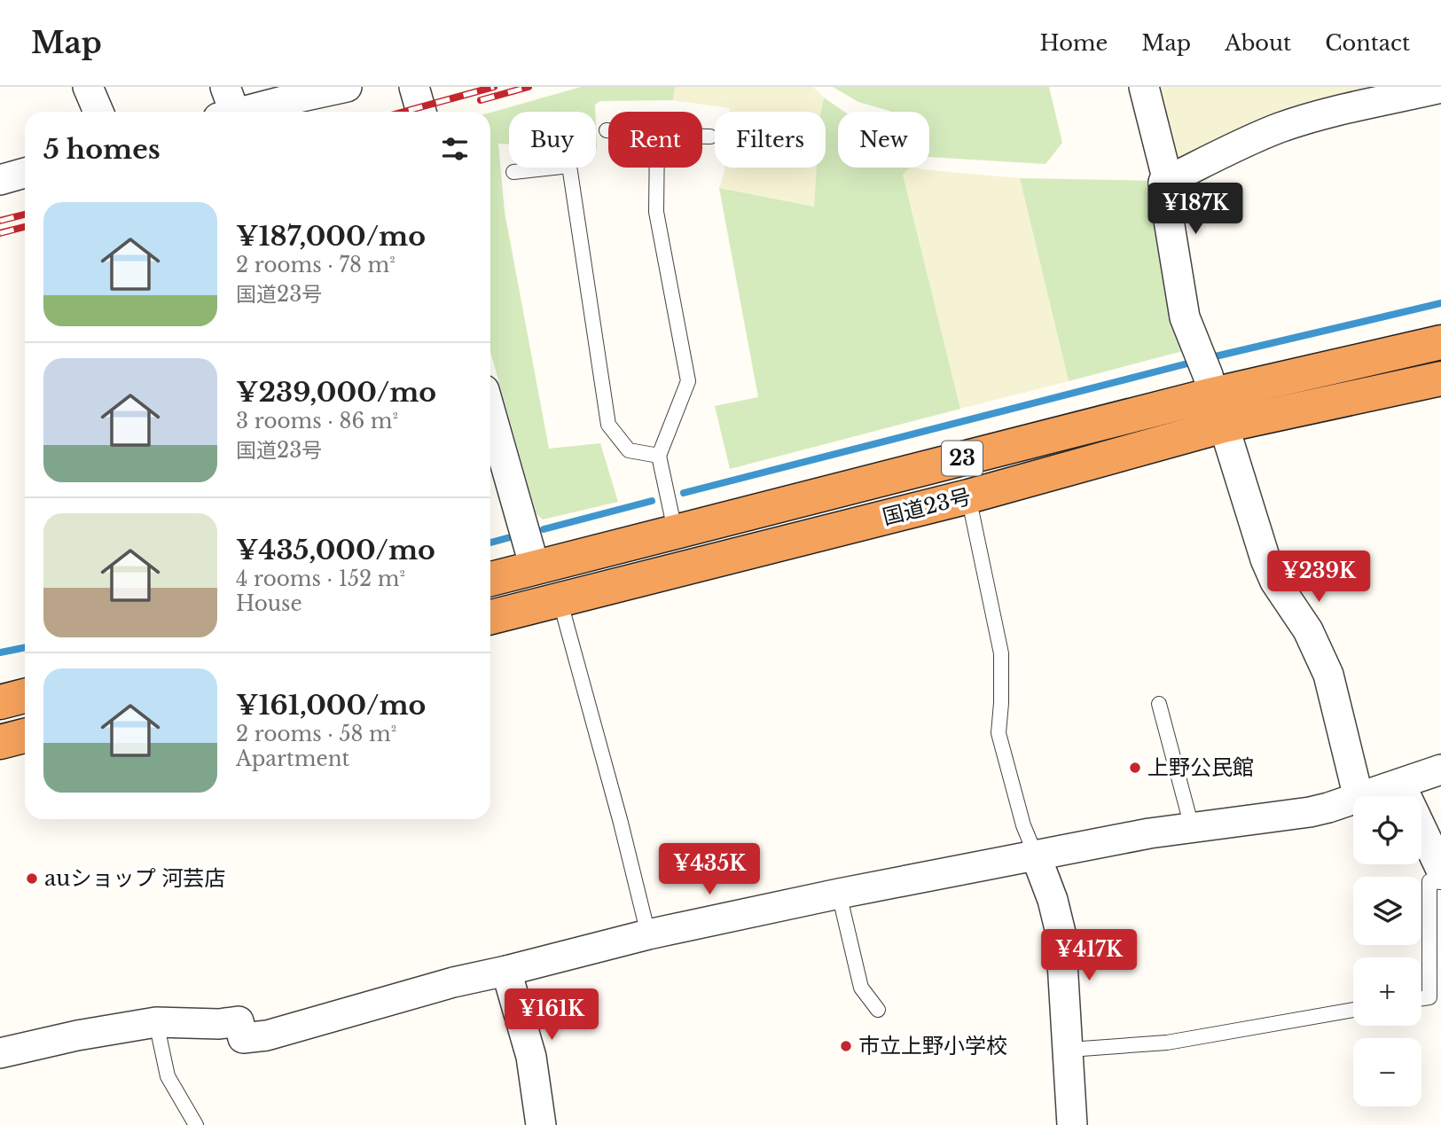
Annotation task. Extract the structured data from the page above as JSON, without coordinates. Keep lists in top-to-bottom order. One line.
{"streets":{"highway":["23","国道23号"]},"places":["上野公民館","auショップ 河芸店","市立上野小学校"],"page":{"header":"Map","nav":["Home","Map","About","Contact"],"chip":["Buy","Rent","Filters","New"],"heading":"5 homes","price":["¥187K","¥239K","¥435K","¥417K","¥161K"],"list":[{"name":"¥187,000/mo","note":"2 rooms · 78 m² · 国道23号"},{"name":"¥239,000/mo","note":"3 rooms · 86 m² · 国道23号"},{"name":"¥435,000/mo","note":"4 rooms · 152 m² · House"},{"name":"¥161,000/mo","note":"2 rooms · 58 m² · Apartment"}],"map_buttons":["+","−"]}}
